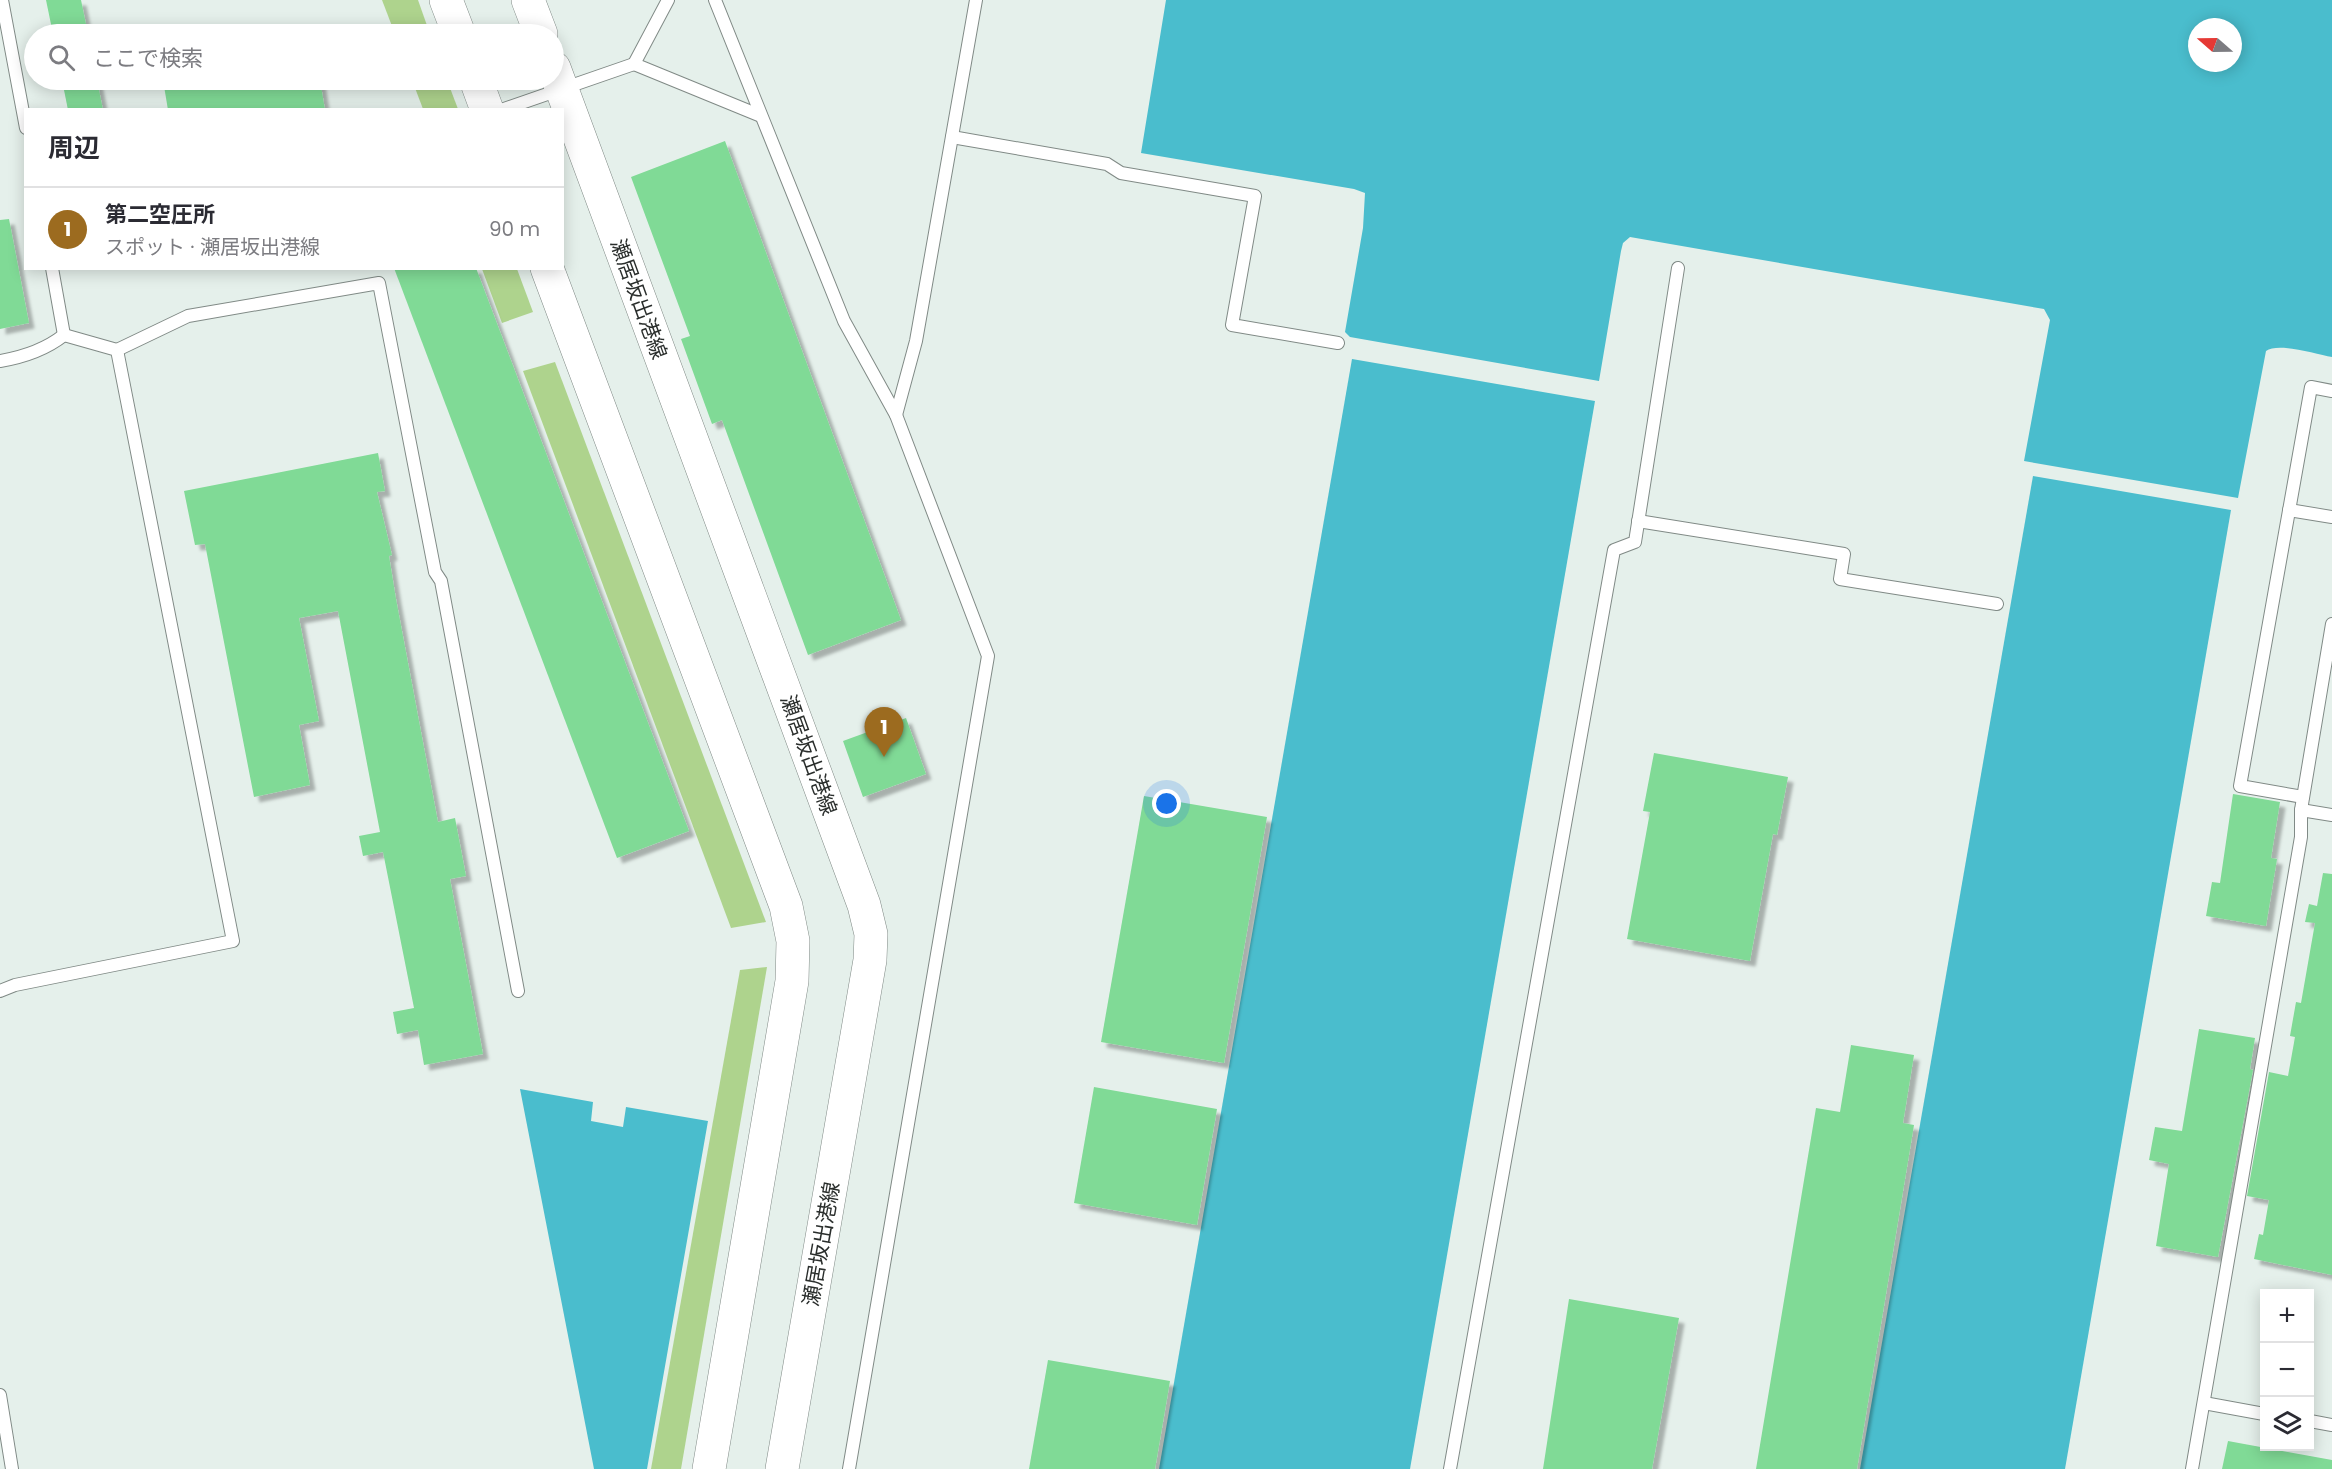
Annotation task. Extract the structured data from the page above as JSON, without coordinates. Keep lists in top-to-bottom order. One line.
{"streets":{"main road":["瀬居坂出港線"]},"north":"left","page":{"search":"ここで検索","heading":"周辺","list":[{"mark":"1","name":"第二空圧所","note":"スポット · 瀬居坂出港線","value":"90 m"}],"pins":"1","map_buttons":["+","−"]}}
